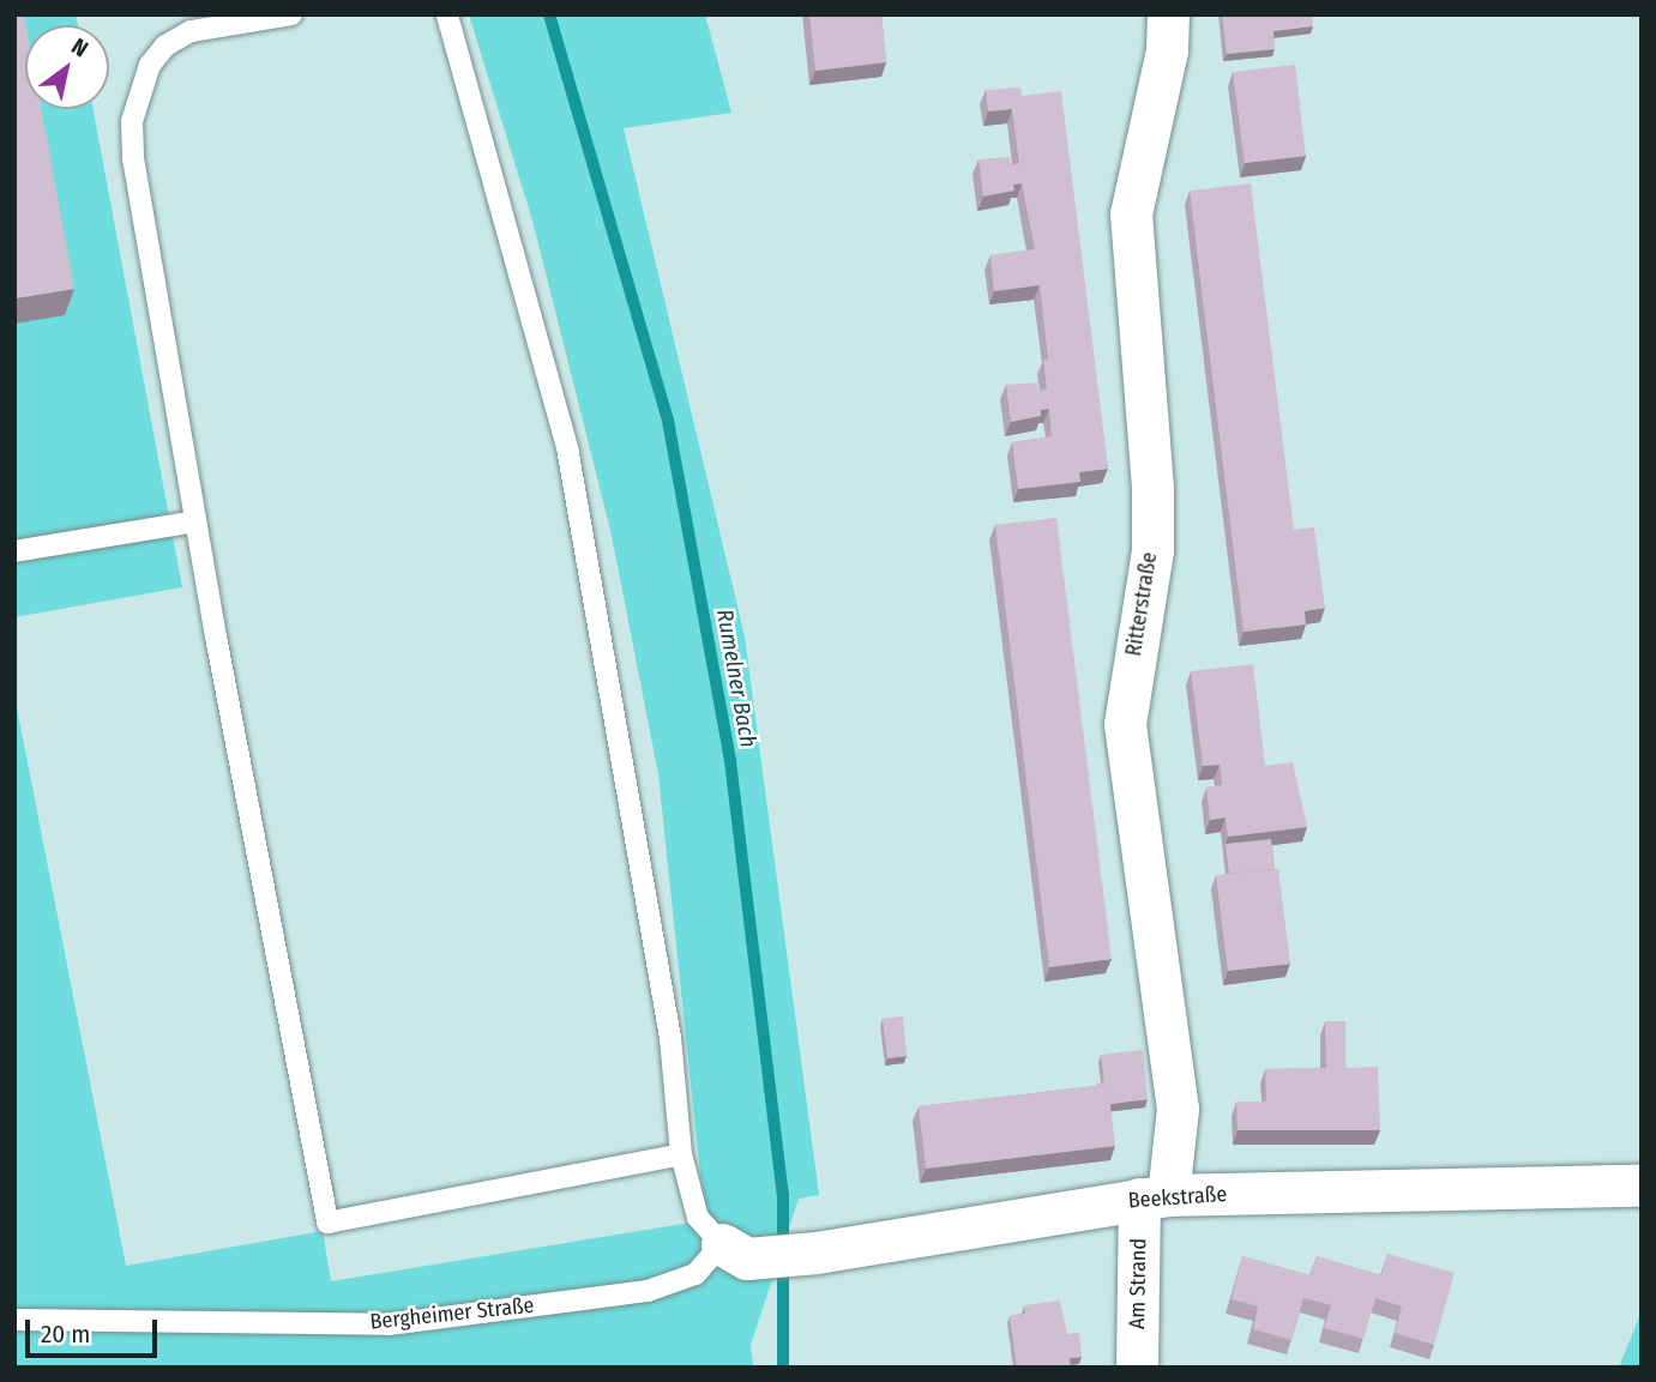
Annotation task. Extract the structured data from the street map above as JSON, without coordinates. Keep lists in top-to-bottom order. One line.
{"streets":{"street":["Ritterstraße","Beekstraße","Am Strand"],"lane":["Bergheimer Straße"]},"crossings":[["Ritterstraße","Beekstraße"],["Ritterstraße","Am Strand"],["Beekstraße","Am Strand"],["Beekstraße","Bergheimer Straße"]],"water":["Rumelner Bach"],"scale_bar":"20 m","north":"top right"}
